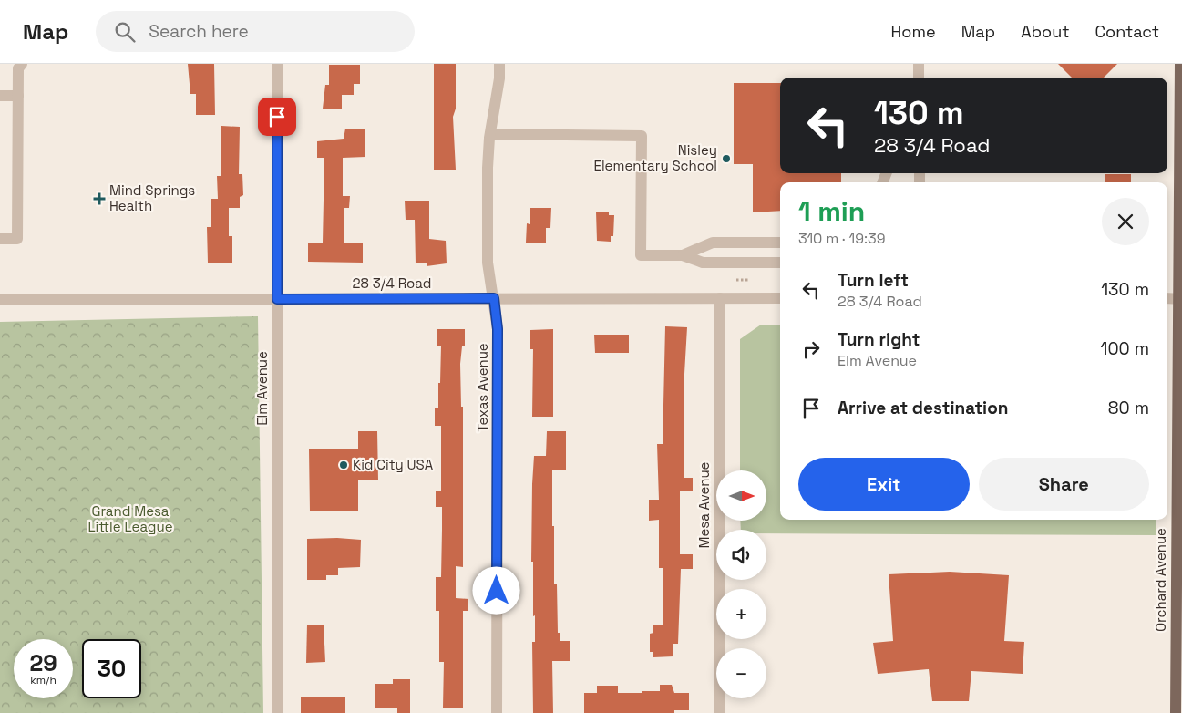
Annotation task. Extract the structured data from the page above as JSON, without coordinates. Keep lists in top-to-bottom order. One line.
{"streets":{"main road":["Orchard Avenue"],"street":["28 3/4 Road","Texas Avenue","Elm Avenue","Mesa Avenue"]},"crossings":[["28 3/4 Road","Texas Avenue"],["28 3/4 Road","Elm Avenue"],["28 3/4 Road","Mesa Avenue"]],"parks":["Grand Mesa Little League"],"places":{"other":["Nisley Elementary School","Kid City USA"],"health":["Mind Springs Health"]},"north":"right","page":{"header":"Map","search":"Search here","nav":["Home","Map","About","Contact"],"turn":["130 m","28 3/4 Road"],"heading":["1 min","310 m · 19:39"],"list":[{"name":"Turn left","note":"28 3/4 Road","value":"130 m"},{"name":"Turn right","note":"Elm Avenue","value":"100 m"},{"name":"Arrive at destination","value":"80 m"}],"buttons":["Exit","Share"],"map_buttons":["+","−"],"speed":"29 km/h","limit":"30"}}
